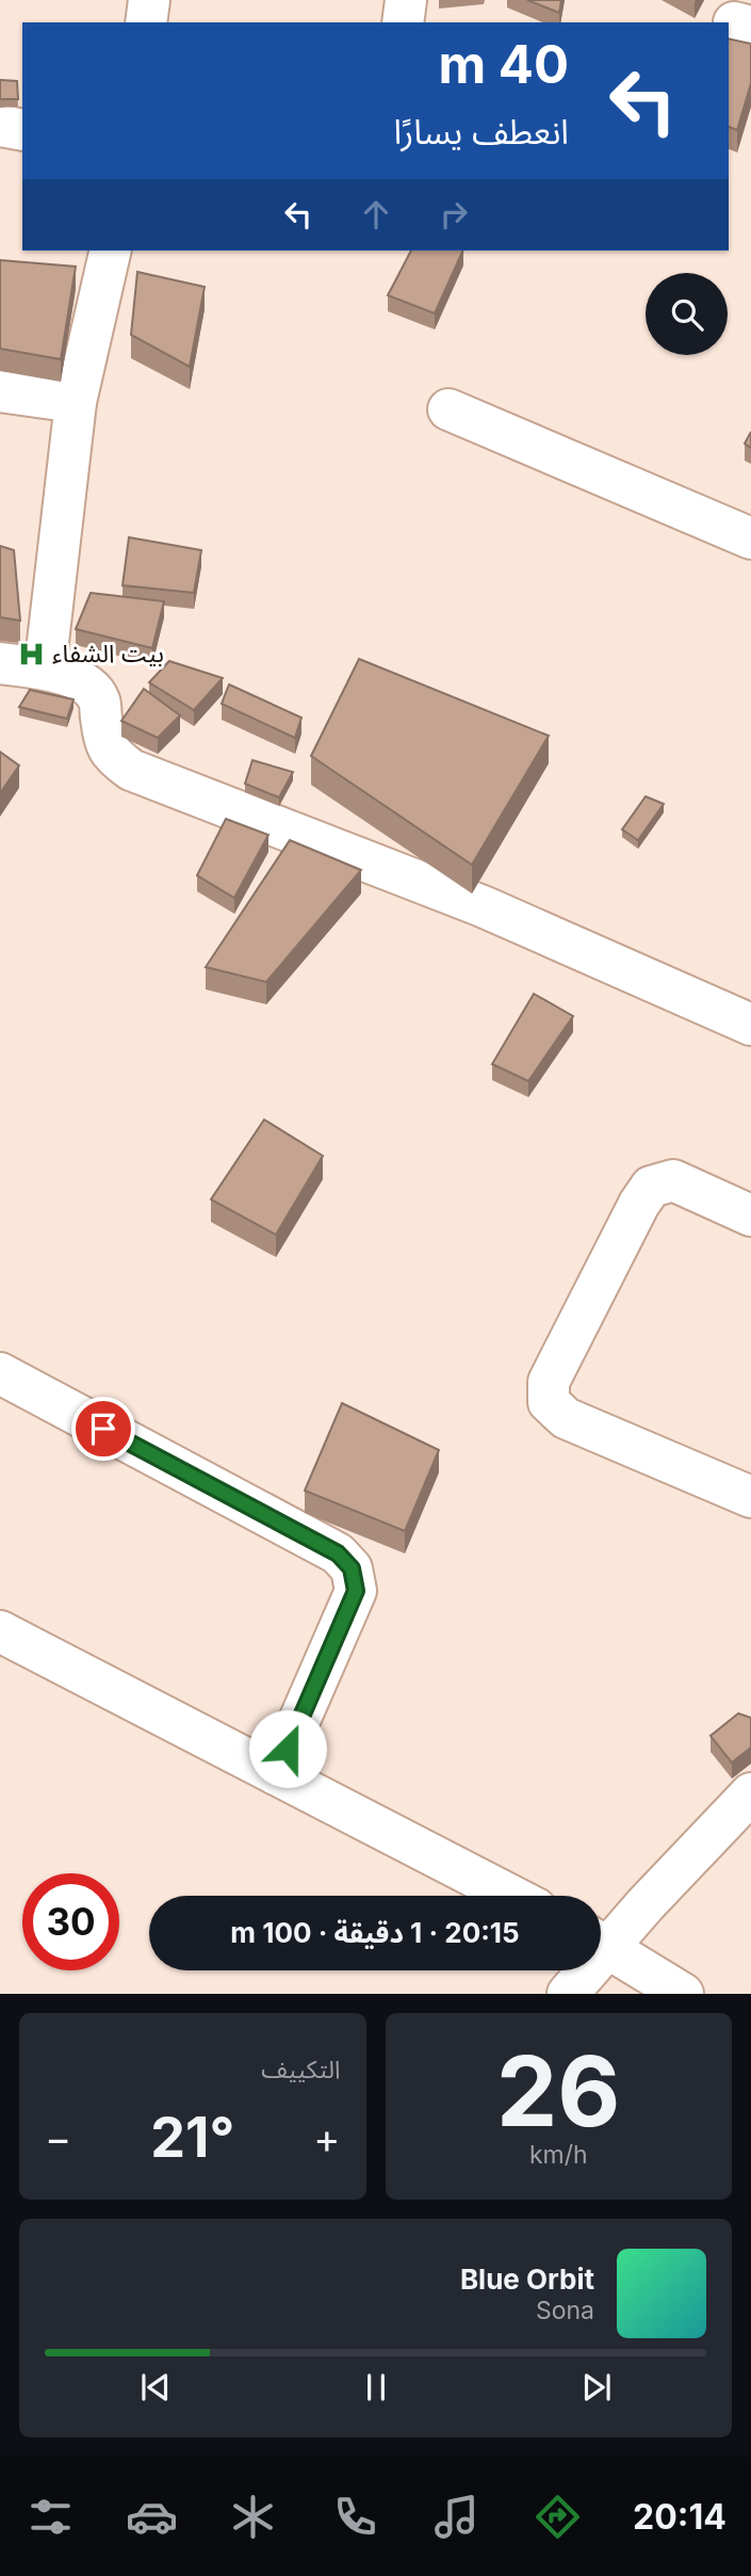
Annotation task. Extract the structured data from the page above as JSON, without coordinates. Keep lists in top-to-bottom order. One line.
{"places":{"hospital":["بيت الشفاء"]},"page":{"turn":["40 m","انعطف يسارًا"],"limit":"30","trip":"20:15 · 1 دقيقة · 100 m","tile":[["26","km/h"],"التكييف"],"heat":["−","21°","+"],"song":["Blue Orbit","Sona"],"tabs":"20:14"}}
